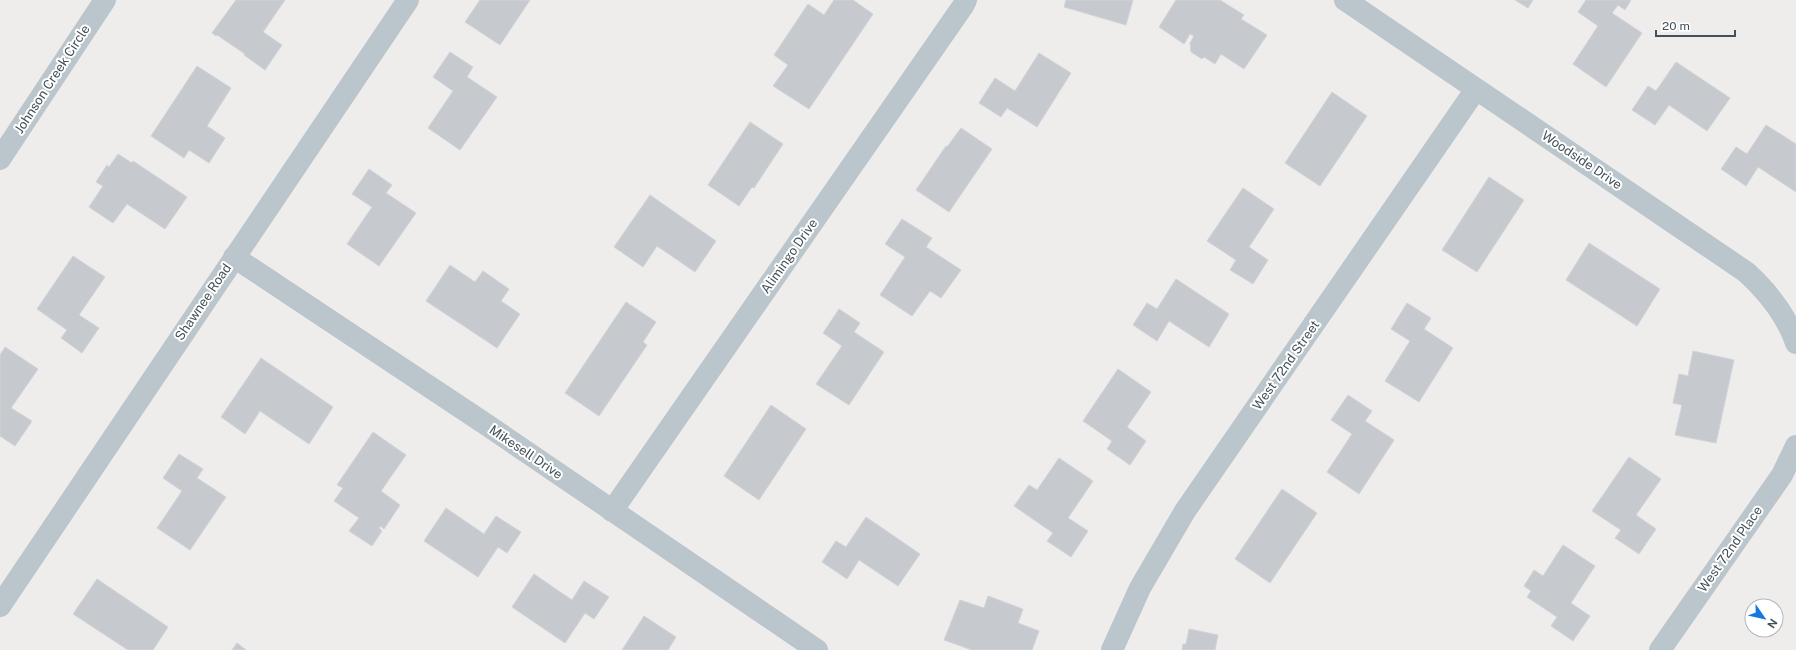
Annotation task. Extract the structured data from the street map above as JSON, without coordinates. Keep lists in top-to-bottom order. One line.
{"streets":{"street":["Johnson Creek Circle","Woodside Drive","Alimingo Drive","Shawnee Road","West 72nd Street","Mikesell Drive","West 72nd Place"]},"crossings":[["Woodside Drive","West 72nd Street"],["Alimingo Drive","Mikesell Drive"],["Shawnee Road","Mikesell Drive"]],"scale_bar":"20 m","north":"bottom right"}
